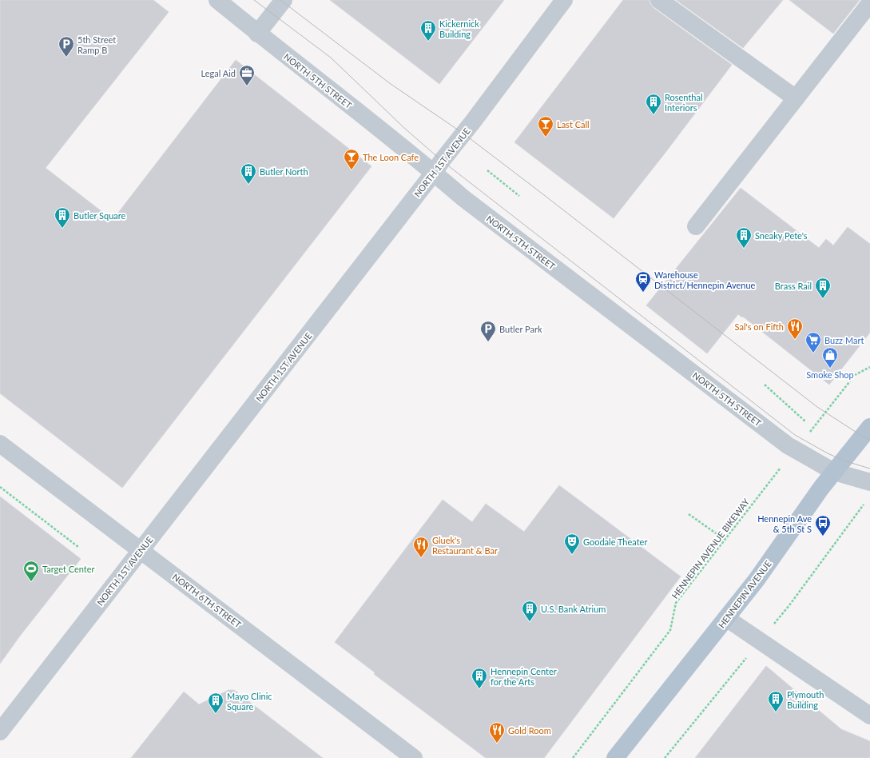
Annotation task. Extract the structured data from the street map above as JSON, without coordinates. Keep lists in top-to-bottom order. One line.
{"streets":{"main road":["HENNEPIN AVENUE"],"street":["NORTH 5TH STREET","NORTH 1ST AVENUE","NORTH 6TH STREET"],"path":["HENNEPIN AVENUE BIKEWAY"]},"crossings":[["NORTH 5TH STREET","NORTH 1ST AVENUE"],["NORTH 5TH STREET","HENNEPIN AVENUE"],["NORTH 1ST AVENUE","NORTH 6TH STREET"]],"places":{"building":["Kickernick Building","Rosenthal Interiors","Butler North","Butler Square","Sneaky Pete's","Brass Rail","U.S. Bank Atrium","Hennepin Center for the Arts","Plymouth Building","Mayo Clinic Square"],"parking":["5th Street Ramp B","Butler Park"],"office":["Legal Aid"],"bar":["Last Call","The Loon Cafe"],"station":["Warehouse District/Hennepin Avenue"],"restaurant":["Sal's on Fifth","Gluek's Restaurant & Bar","Gold Room"],"supermarket":["Buzz Mart"],"shop":["Smoke Shop"],"bus stop":["Hennepin Ave & 5th St S"],"theatre":["Goodale Theater"],"sports":["Target Center"]}}
